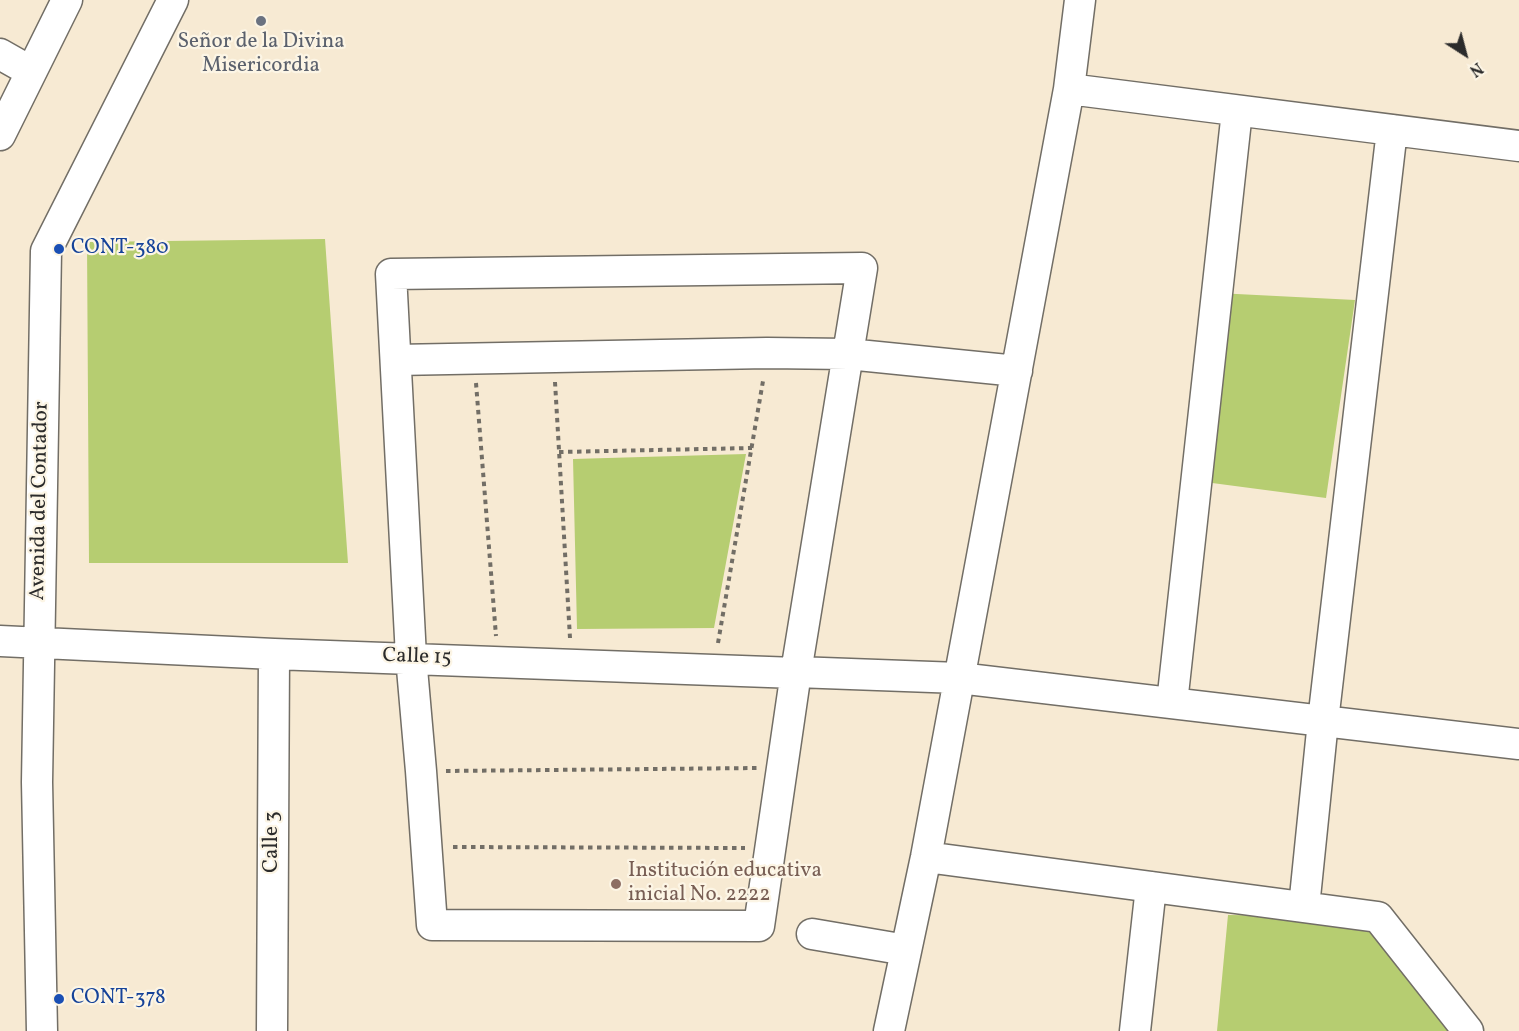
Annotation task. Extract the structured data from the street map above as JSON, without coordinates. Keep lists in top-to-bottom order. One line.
{"streets":{"street":["Avenida del Contador","Calle 15","Calle 3"]},"crossings":[["Avenida del Contador","Calle 15"],["Calle 15","Calle 3"]],"places":["Señor de la Divina Misericordia","CONT-380","Institución educativa inicial No. 2222","CONT-378"],"north":"bottom right"}
